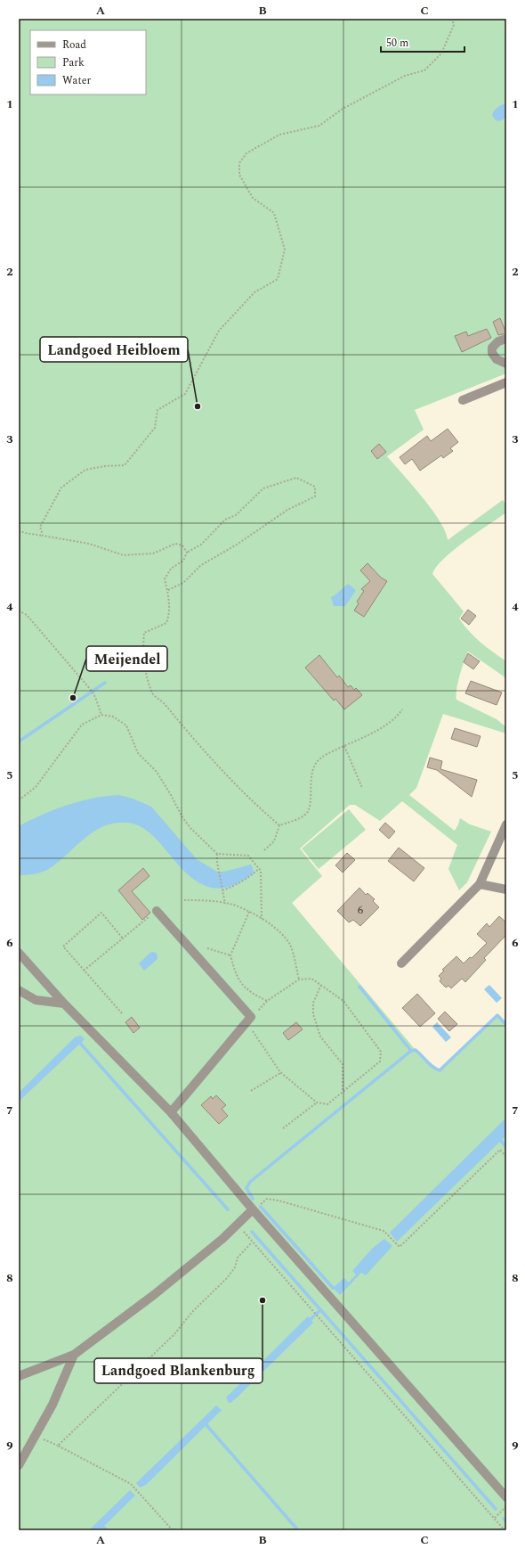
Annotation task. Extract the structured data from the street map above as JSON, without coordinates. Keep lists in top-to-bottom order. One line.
{"places":["Landgoed Heibloem","Meijendel","Landgoed Blankenburg"],"house_numbers":["6"],"legend":["Road","Park","Water"],"scale_bar":"50 m","grid":{"columns":["A","B","C"],"rows":["1","2","3","4","5","6","7","8","9"]}}
